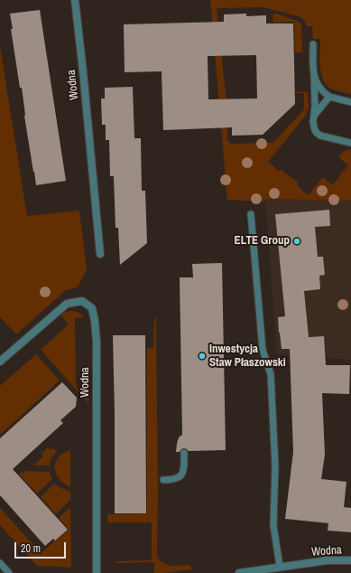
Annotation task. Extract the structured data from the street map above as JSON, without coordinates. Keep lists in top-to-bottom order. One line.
{"streets":{"street":["Wodna"]},"places":["ELTE Group","Inwestycja Staw Płaszowski"],"scale_bar":"20 m"}
